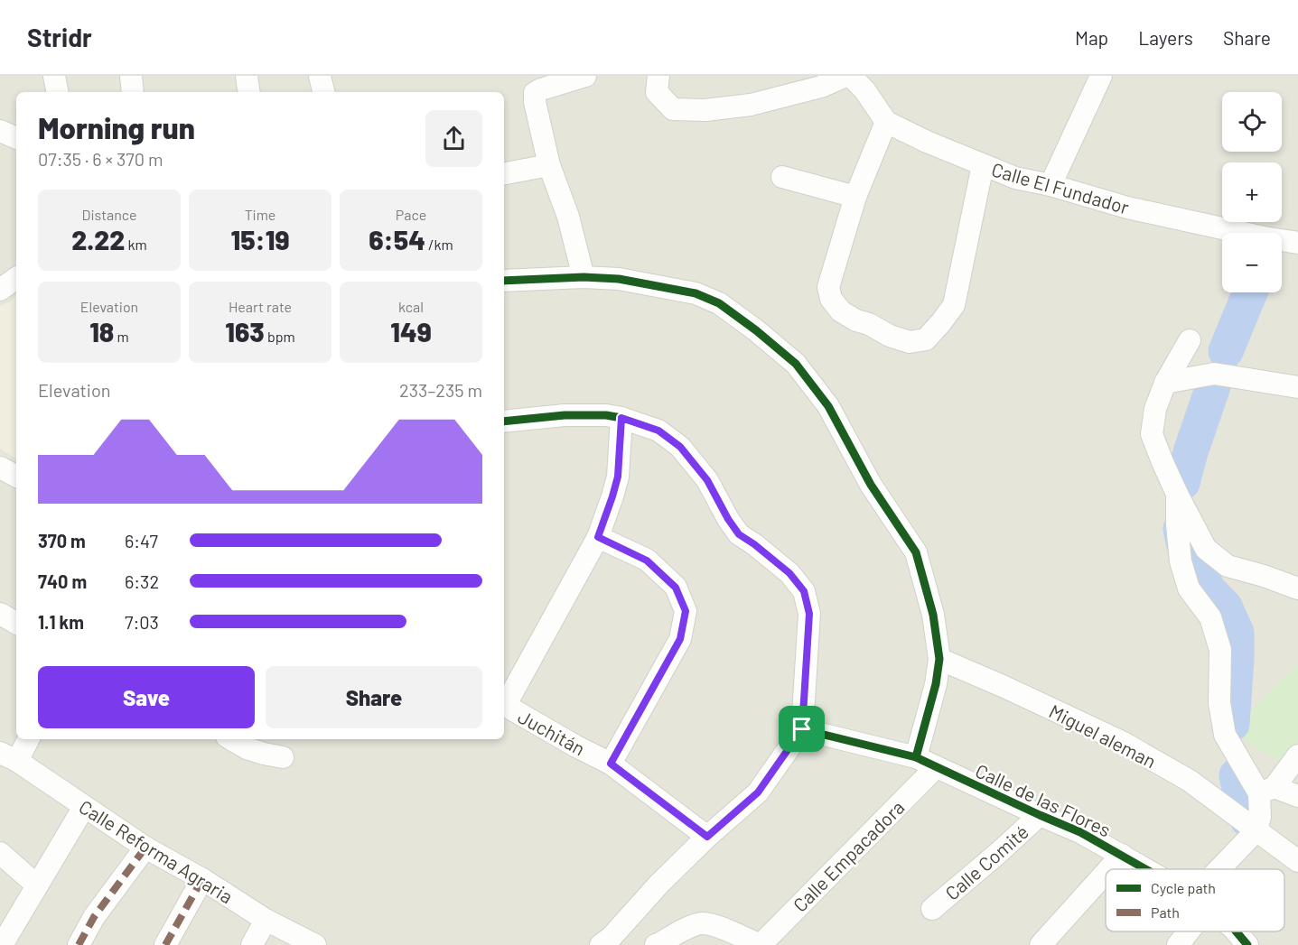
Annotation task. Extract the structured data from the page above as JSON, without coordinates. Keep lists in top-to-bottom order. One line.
{"streets":{"street":["Calle El Fundador","Juchitán","Miguel aleman","Calle de las Flores","Calle Reforma Agraria","Calle Empacadora","Calle Comité"]},"crossings":[["Calle de las Flores","Calle Empacadora"],["Calle de las Flores","Calle Comité"]],"legend":["Cycle path","Path"],"page":{"header":"Stridr","nav":["Map","Layers","Share"],"map_buttons":["+","−"],"heading":["Morning run","07:35 · 6 × 370 m"],"stats":[["Distance","2.22 km"],["Time","15:19"],["Pace","6:54 /km"],["Elevation","18 m"],["Heart rate","163 bpm"],["kcal","149"]],"chart":["Elevation","233–235 m"],"list":[{"name":"370 m","note":"6:47"},{"name":"740 m","note":"6:32"},{"name":"1.1 km","note":"7:03"}],"buttons":["Save","Share"]}}
